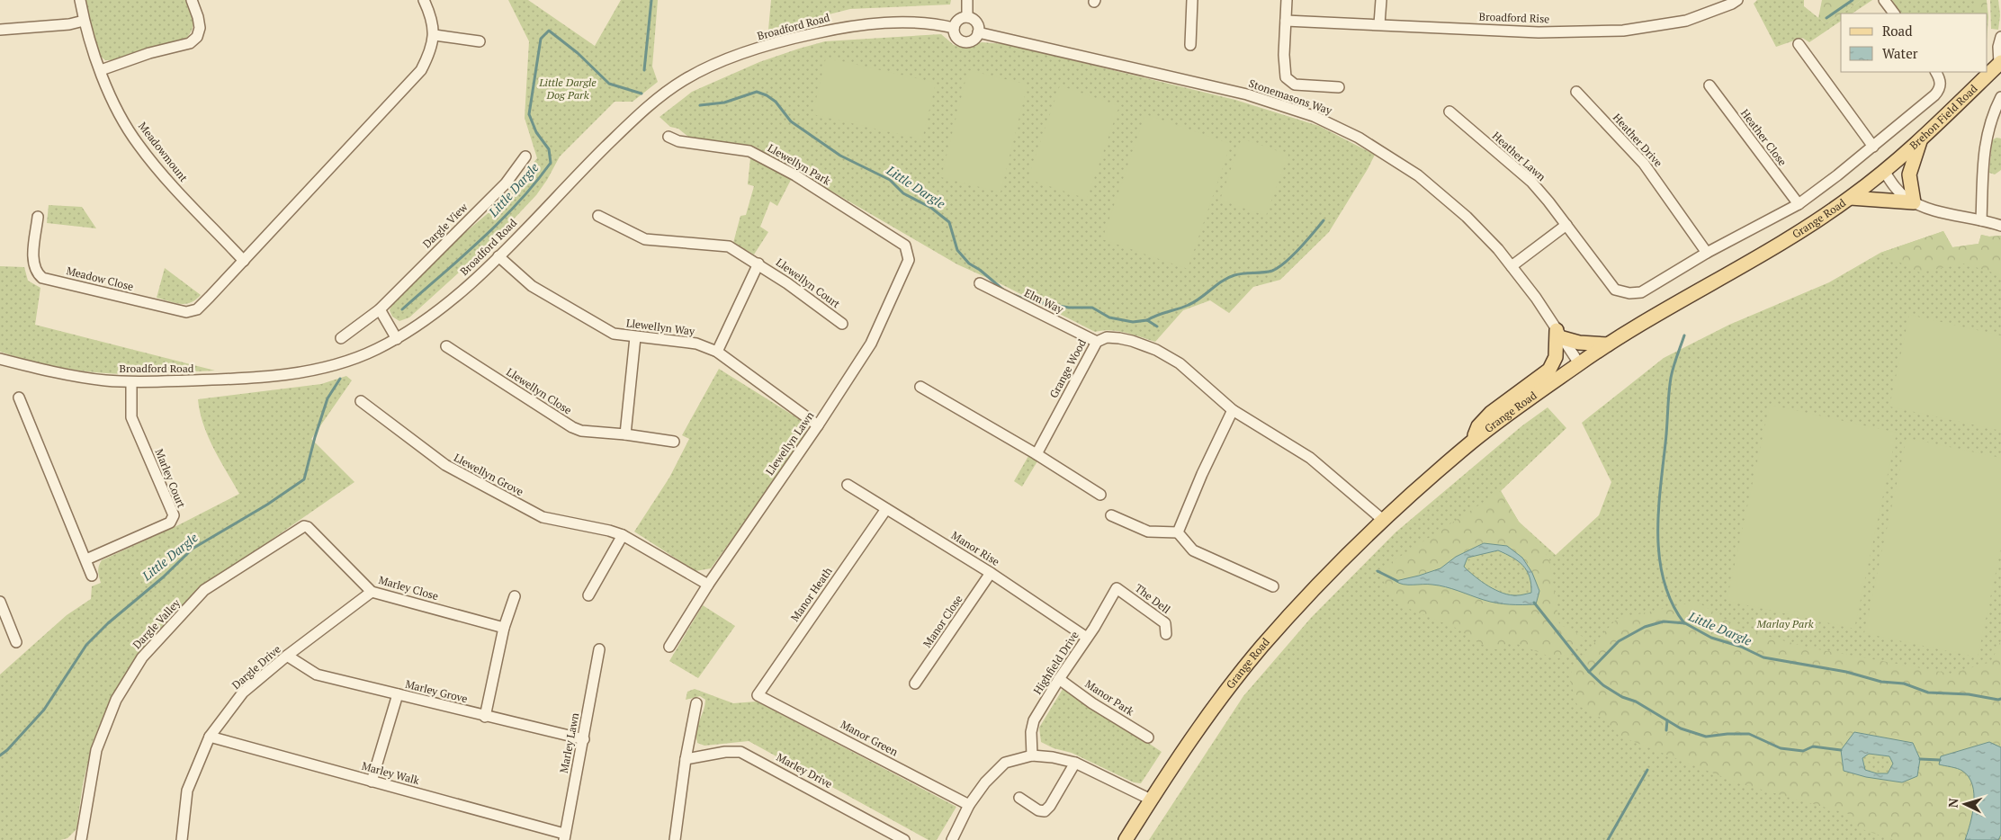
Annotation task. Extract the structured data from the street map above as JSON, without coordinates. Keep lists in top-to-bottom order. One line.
{"streets":{"main road":["Brehon Field Road","Grange Road"],"street":["Broadford Rise","Broadford Road","Stonemasons Way","Heather Close","Heather Drive","Meadowmount","Heather Lawn","Llewellyn Park","Dargle View","Meadow Close","Llewellyn Court","Elm Way","Llewellyn Way","Grange Wood","Llewellyn Close","Llewellyn Lawn","Llewellyn Grove","Marley Court","Manor Rise","Marley Close","Manor Heath","The Dell","Manor Close","Dargle Valley","Highfield Drive","Dargle Drive","Marley Grove","Manor Park","Manor Green","Marley Lawn","Marley Drive","Marley Walk"]},"crossings":[["Broadford Road","Stonemasons Way"],["Broadford Road","Llewellyn Way"],["Broadford Road","Marley Court"],["Stonemasons Way","Grange Road"],["Brehon Field Road","Grange Road"],["Heather Drive","Heather Lawn"],["Meadowmount","Meadow Close"],["Llewellyn Park","Llewellyn Lawn"],["Grange Road","Grange Wood"],["Llewellyn Court","Llewellyn Way"],["Elm Way","Grange Wood"],["Llewellyn Way","Llewellyn Lawn"],["Llewellyn Lawn","Llewellyn Grove"],["Manor Rise","Manor Heath"],["Manor Rise","Manor Close"],["Manor Rise","Highfield Drive"],["Marley Close","Dargle Valley"],["Marley Close","Dargle Drive"],["Manor Heath","Manor Green"],["The Dell","Highfield Drive"],["Highfield Drive","Manor Park"],["Dargle Drive","Marley Grove"],["Dargle Drive","Marley Walk"],["Marley Grove","Marley Lawn"],["Marley Lawn","Marley Walk"]],"water":["Little Dargle"],"parks":["Little Dargle Dog Park","Marlay Park"],"legend":["Road","Water"],"north":"left"}
